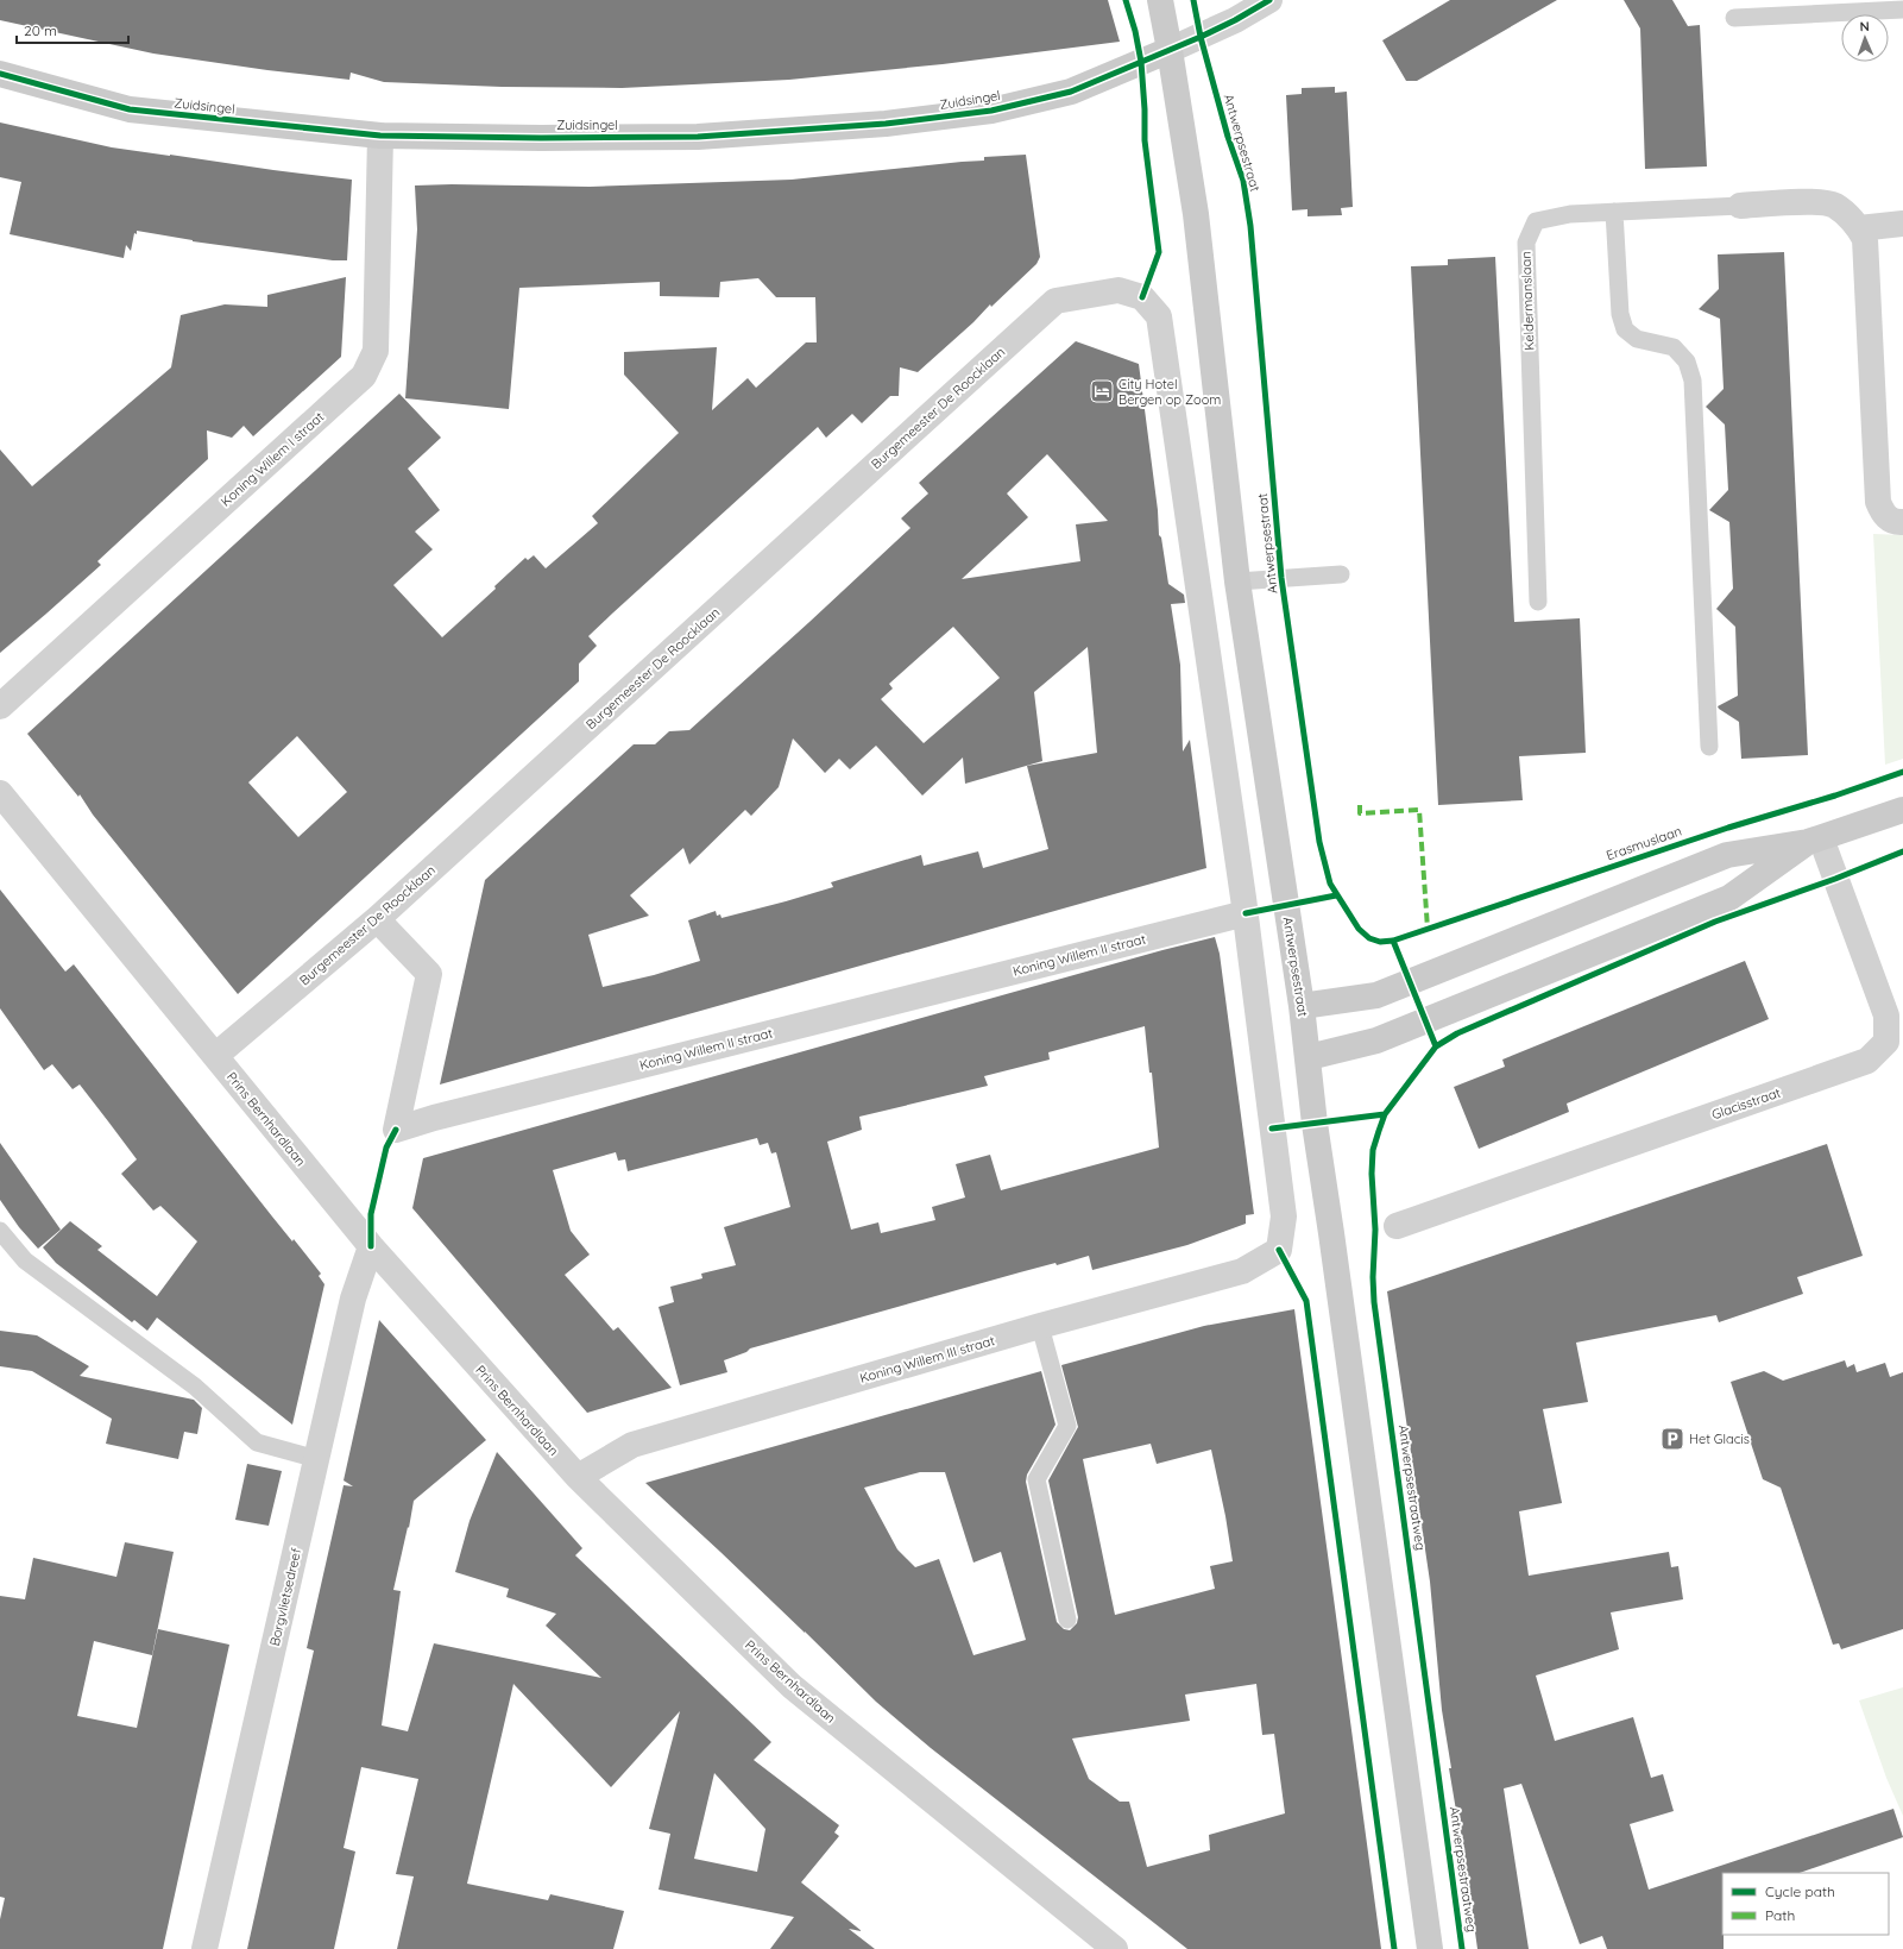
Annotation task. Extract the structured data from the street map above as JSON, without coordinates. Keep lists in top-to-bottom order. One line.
{"streets":{"main road":["Zuidsingel","Antwerpsestraat"],"street":["Keldermanslaan","Burgemeester De Roocklaan","Koning Willem I straat","Koning Willem II straat","Glacisstraat","Prins Bernhardlaan","Koning Willem III straat","Borgvlietsedreef"],"cycle path":["Erasmuslaan","Antwerpsestraatweg"]},"crossings":[["Zuidsingel","Antwerpsestraat"],["Zuidsingel","Koning Willem I straat"],["Burgemeester De Roocklaan","Koning Willem II straat"],["Burgemeester De Roocklaan","Prins Bernhardlaan"],["Burgemeester De Roocklaan","Koning Willem III straat"],["Koning Willem II straat","Koning Willem III straat"],["Prins Bernhardlaan","Koning Willem III straat"],["Prins Bernhardlaan","Borgvlietsedreef"]],"places":{"hotel":["City Hotel Bergen op Zoom"],"parking":["Het Glacis"]},"legend":["Cycle path","Path"],"scale_bar":"20 m","north":"top"}
